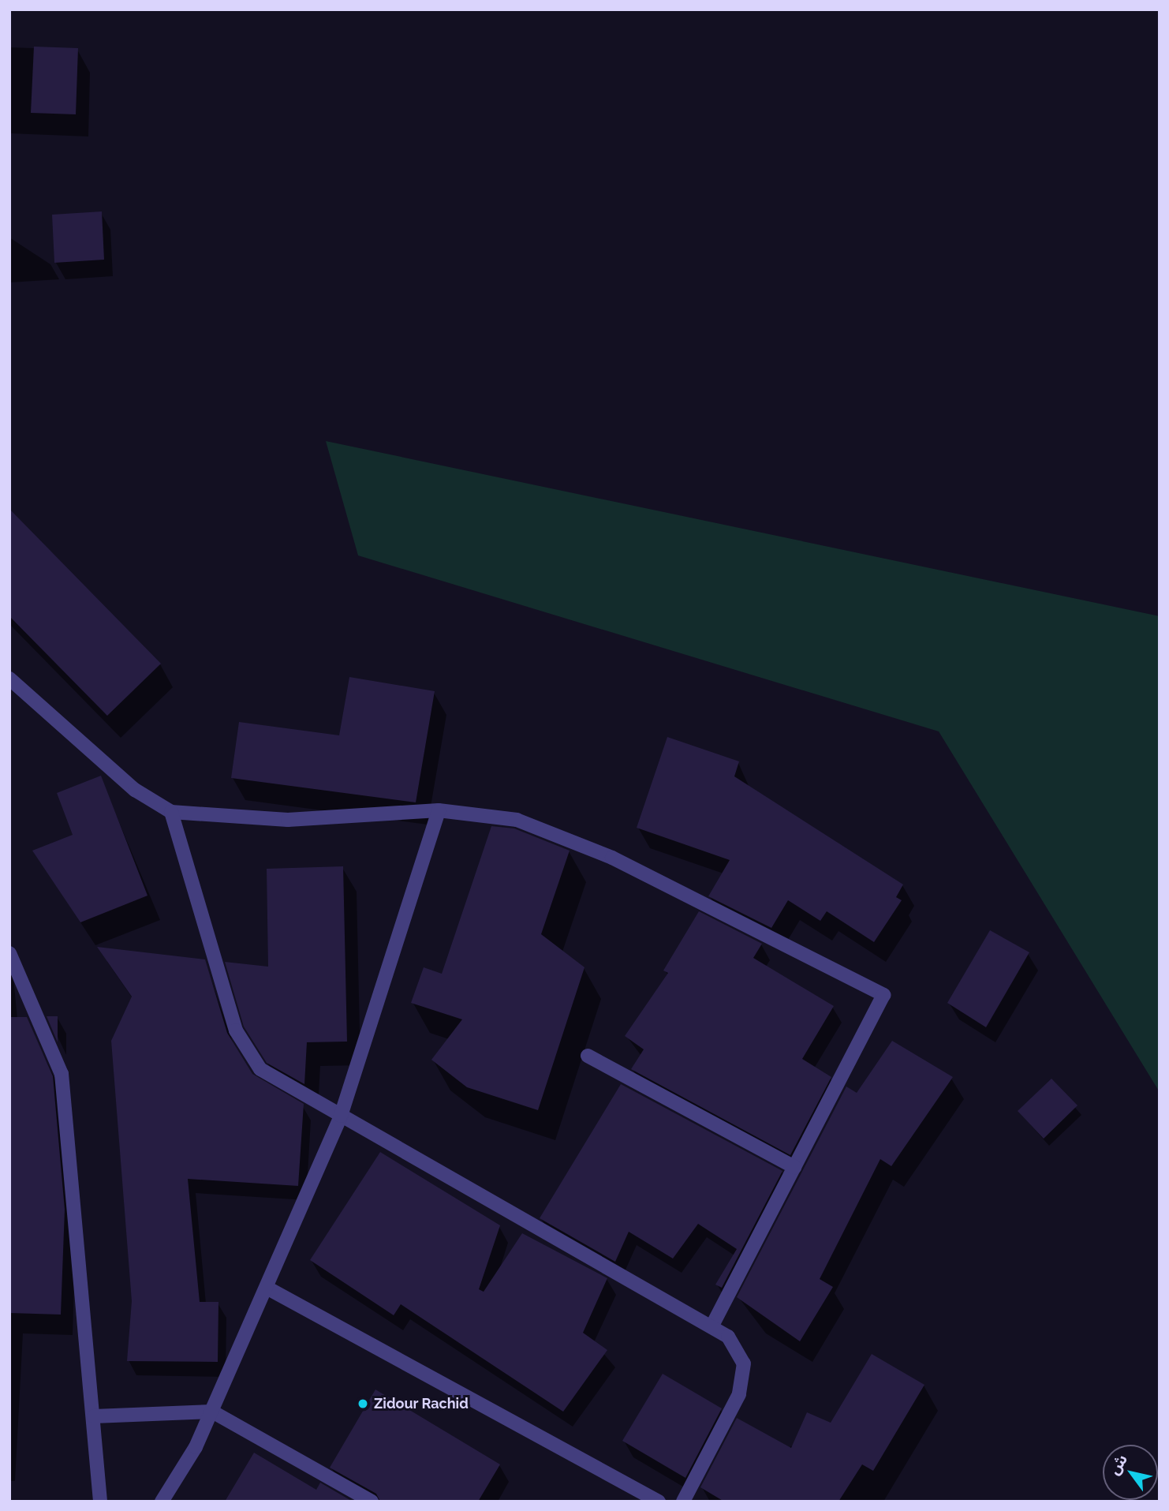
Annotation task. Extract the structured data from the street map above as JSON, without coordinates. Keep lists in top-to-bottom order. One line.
{"places":["Zidour Rachid"],"north":"top left"}
